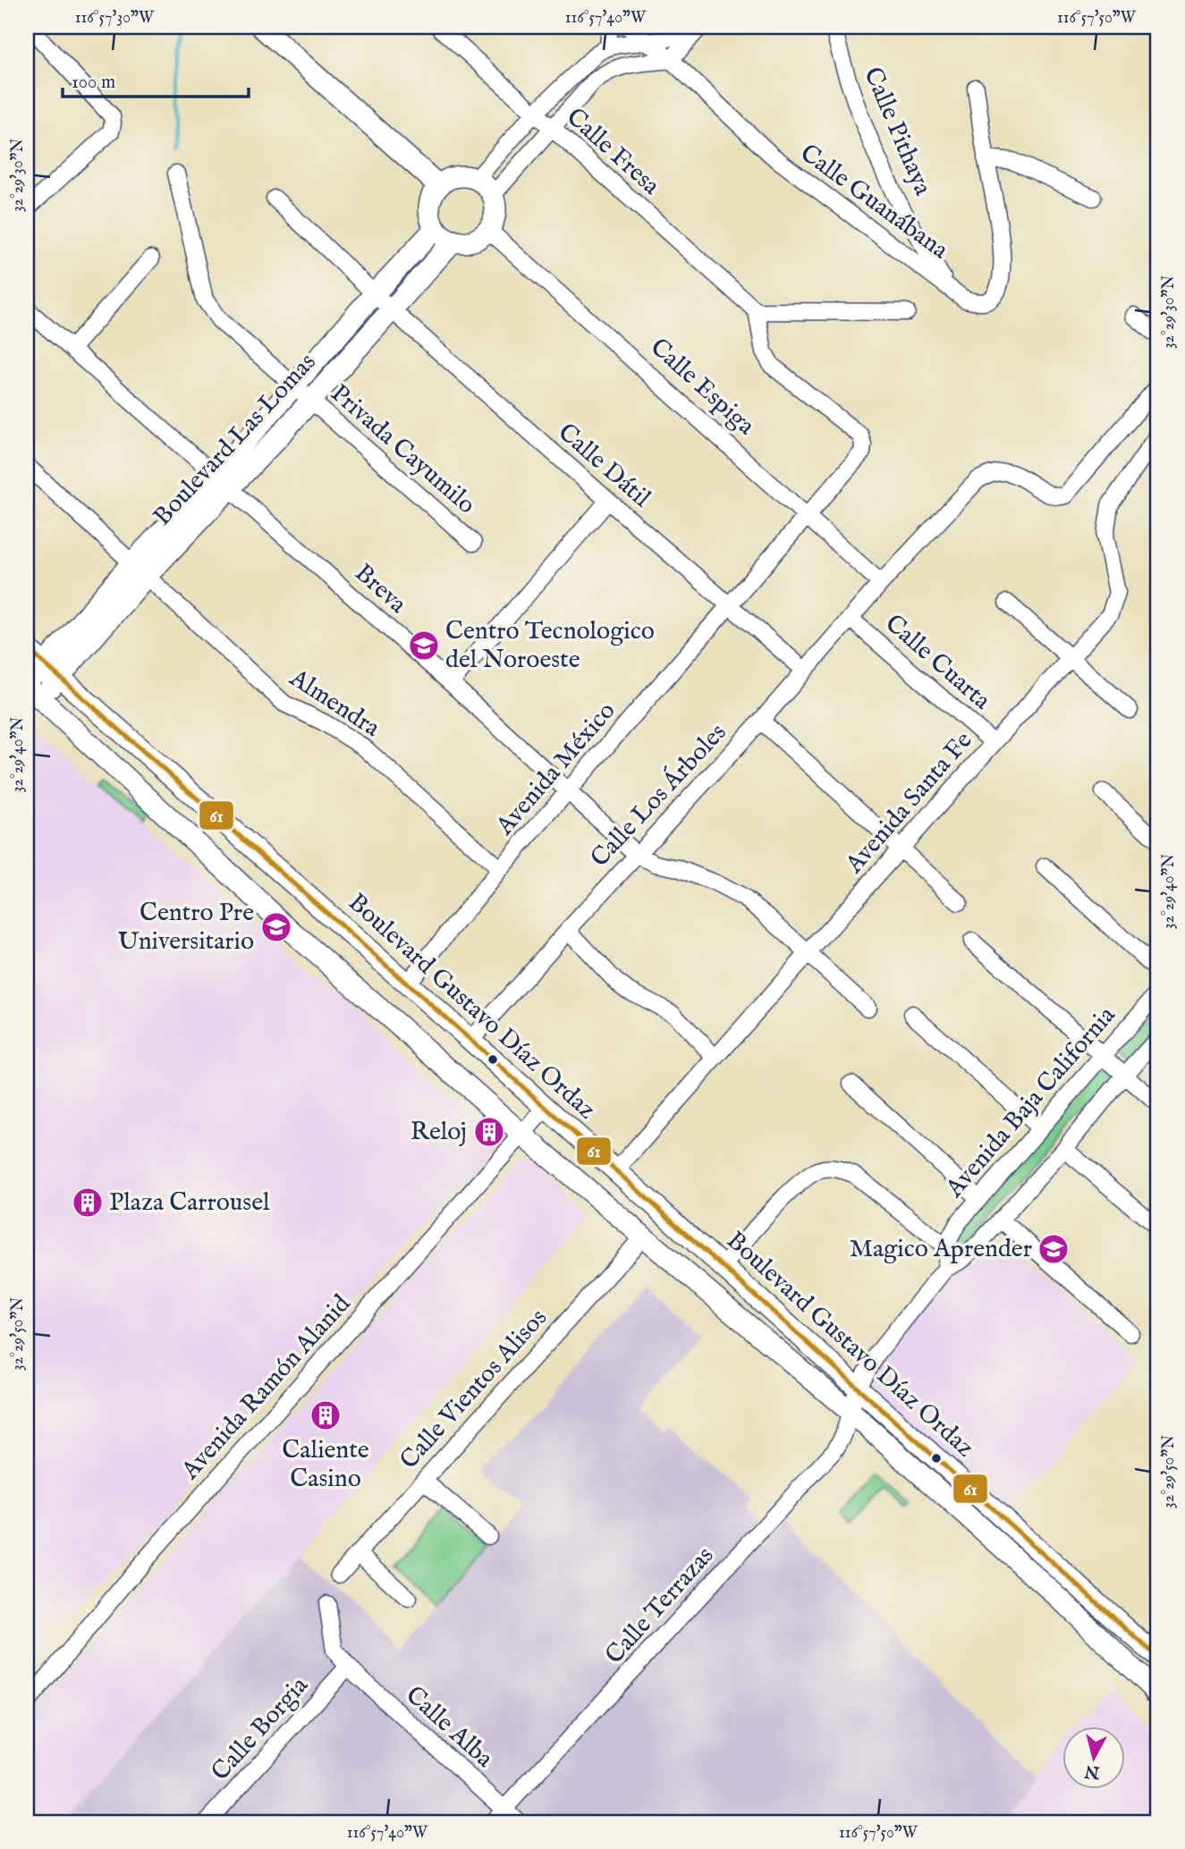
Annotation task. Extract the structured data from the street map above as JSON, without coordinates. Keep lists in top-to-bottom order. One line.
{"streets":{"main road":["Boulevard Las Lomas","Boulevard Gustavo Díaz Ordaz"],"street":["Calle Pithaya","Calle Fresa","Calle Guanábana","Calle Espiga","Privada Cayumilo","Calle Dátil","Breva","Calle Cuarta","Almendra","Avenida México","Calle Los Árboles","Avenida Santa Fe","Avenida Baja California","Avenida Ramón Alanid","Calle Vientos Alisos","Calle Terrazas","Calle Alba","Calle Borgia"]},"crossings":[["Calle Pithaya","Calle Guanábana"],["Calle Fresa","Avenida México"],["Calle Espiga","Boulevard Las Lomas"],["Calle Espiga","Avenida México"],["Calle Espiga","Calle Los Árboles"],["Boulevard Las Lomas","Privada Cayumilo"],["Boulevard Las Lomas","Calle Dátil"],["Boulevard Las Lomas","Breva"],["Boulevard Las Lomas","Almendra"],["Boulevard Las Lomas","Boulevard Gustavo Díaz Ordaz"],["Calle Dátil","Avenida México"],["Calle Dátil","Calle Los Árboles"],["Breva","Avenida México"],["Breva","Calle Los Árboles"],["Calle Cuarta","Calle Los Árboles"],["Calle Cuarta","Avenida Santa Fe"],["Almendra","Avenida México"],["Avenida México","Boulevard Gustavo Díaz Ordaz"],["Calle Los Árboles","Boulevard Gustavo Díaz Ordaz"],["Avenida Santa Fe","Boulevard Gustavo Díaz Ordaz"],["Boulevard Gustavo Díaz Ordaz","Avenida Ramón Alanid"],["Boulevard Gustavo Díaz Ordaz","Calle Vientos Alisos"],["Boulevard Gustavo Díaz Ordaz","Calle Terrazas"],["Calle Terrazas","Calle Alba"],["Calle Alba","Calle Borgia"]],"places":{"school or university":["Centro Tecnologico del Noroeste","Centro Pre Universitario","Magico Aprender"],"building":["Reloj","Plaza Carrousel","Caliente Casino"]},"lines":["transit line 61"],"scale_bar":"100 m","north":"bottom","coordinates":["116°57'30\"W","116°57'40\"W","116°57'50\"W","32°29'30\"N","32°29'40\"N","32°29'50\"N"]}
